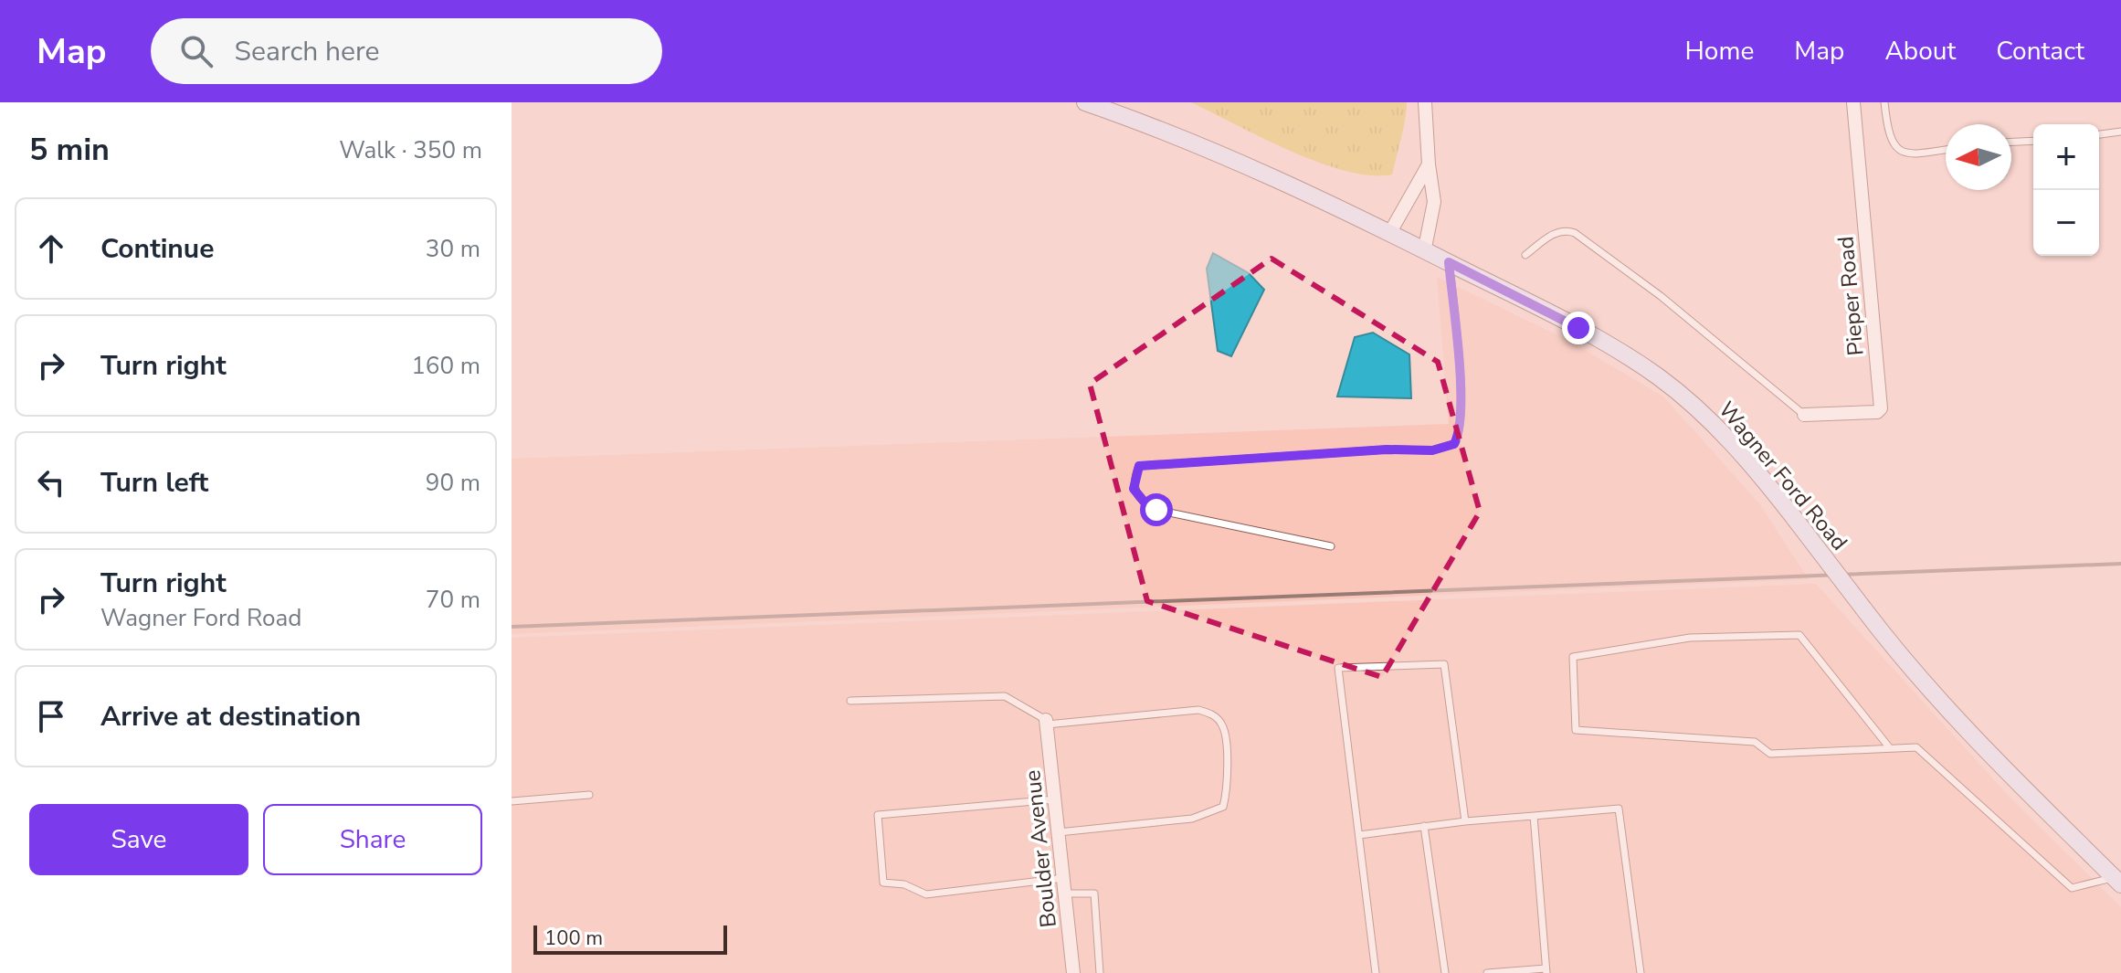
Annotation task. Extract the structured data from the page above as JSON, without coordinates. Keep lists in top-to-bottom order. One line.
{"streets":{"main road":["Wagner Ford Road"],"street":["Pieper Road","Boulder Avenue"]},"scale_bar":"100 m","north":"left","page":{"header":"Map","search":"Search here","nav":["Home","Map","About","Contact"],"heading":["5 min","Walk · 350 m"],"map_buttons":["+","−"],"list":[["Continue","30 m"],["Turn right","160 m"],["Turn left","90 m"],["Turn right","Wagner Ford Road","70 m"],"Arrive at destination"],"buttons":["Save","Share"],"scale":"100 m"}}
